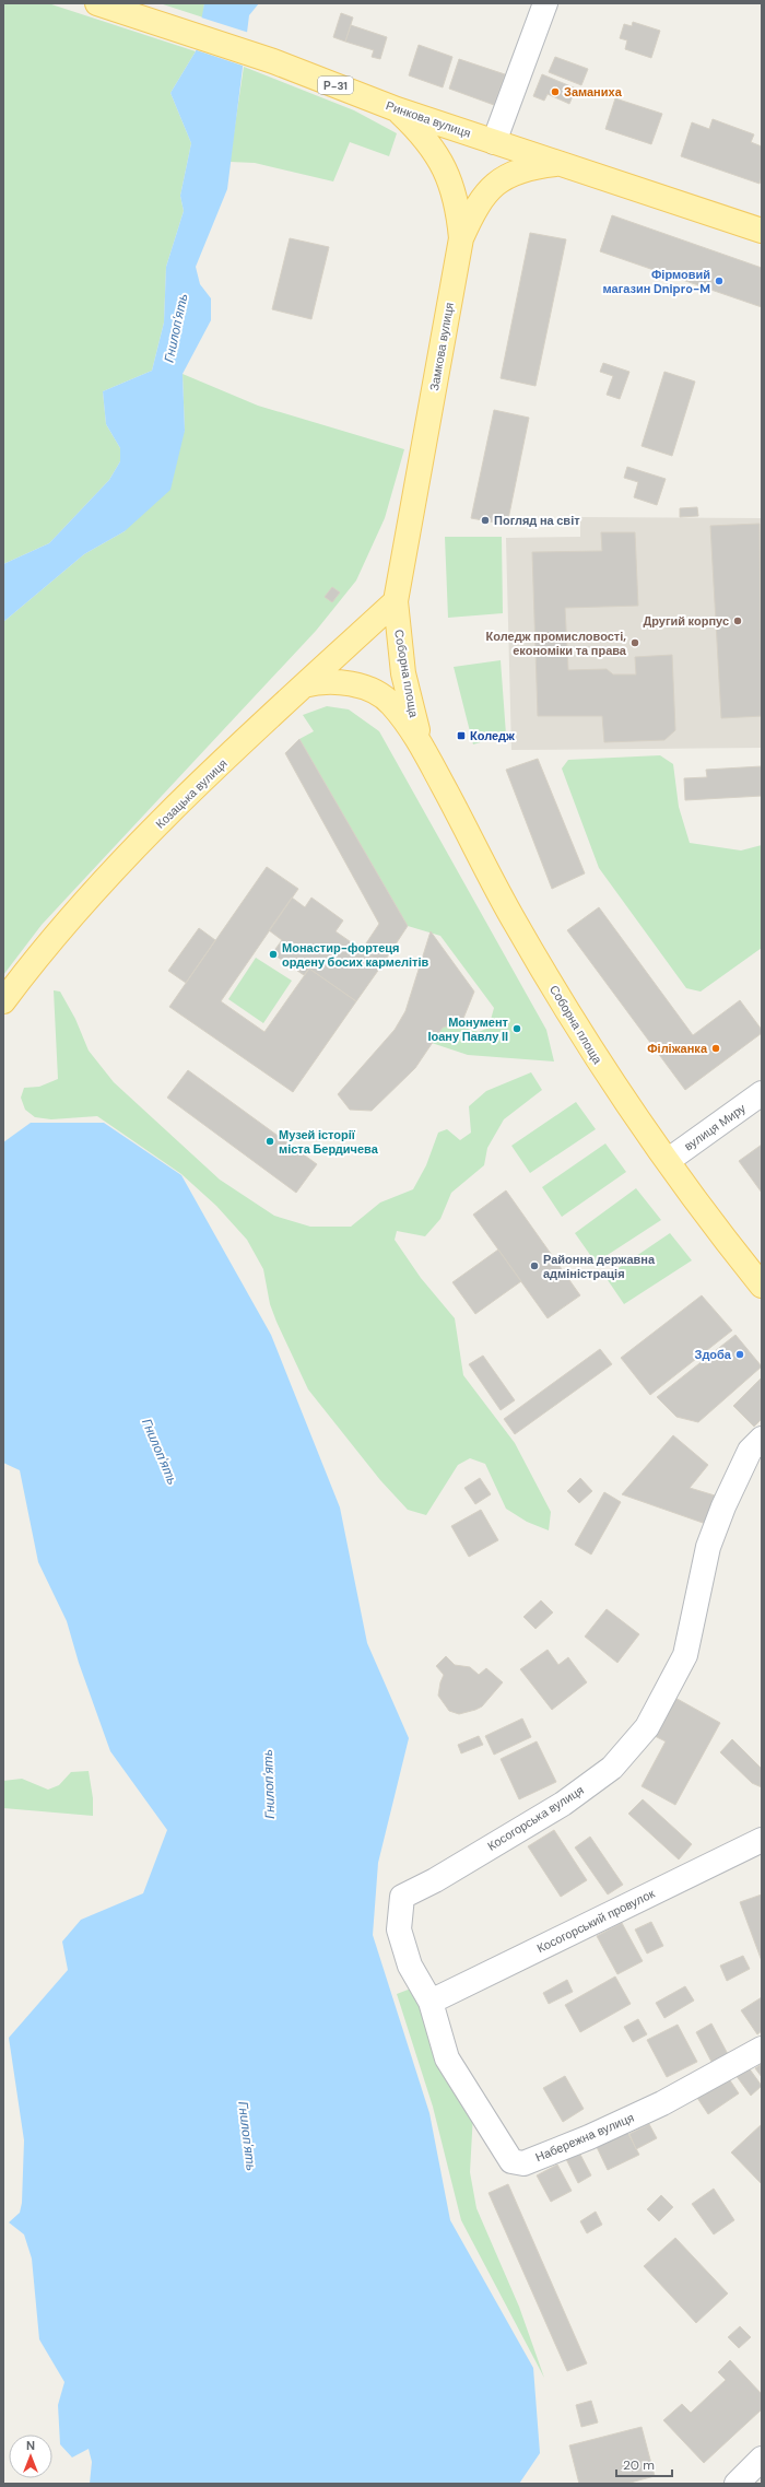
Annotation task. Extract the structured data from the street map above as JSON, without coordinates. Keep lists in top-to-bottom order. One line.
{"streets":{"main road":["Р-31","Ринкова вулиця","Замкова вулиця","Соборна площа","Козацька вулиця"],"street":["вулиця Миру","Косогорська вулиця","Косогорський провулок","Набережна вулиця"]},"crossings":[["Ринкова вулиця","Замкова вулиця"],["Замкова вулиця","Соборна площа"],["Замкова вулиця","Козацька вулиця"],["Соборна площа","Козацька вулиця"],["Соборна площа","вулиця Миру"],["Косогорська вулиця","Косогорський провулок"],["Косогорська вулиця","Набережна вулиця"]],"water":["Гнилоп'ять"],"places":{"other":["Заманиха","Фірмовий магазин Dnipro-M","Погляд на світ","Другий корпус","Коледж промисловості, економіки та права","Монастир-фортеця ордену босих кармелітів","Монумент Іоану Павлу ІІ","Філіжанка","Музей історії міста Бердичева","Районна державна адміністрація","Здоба"],"transit":["Коледж"]},"scale_bar":"20 m","north":"top"}
